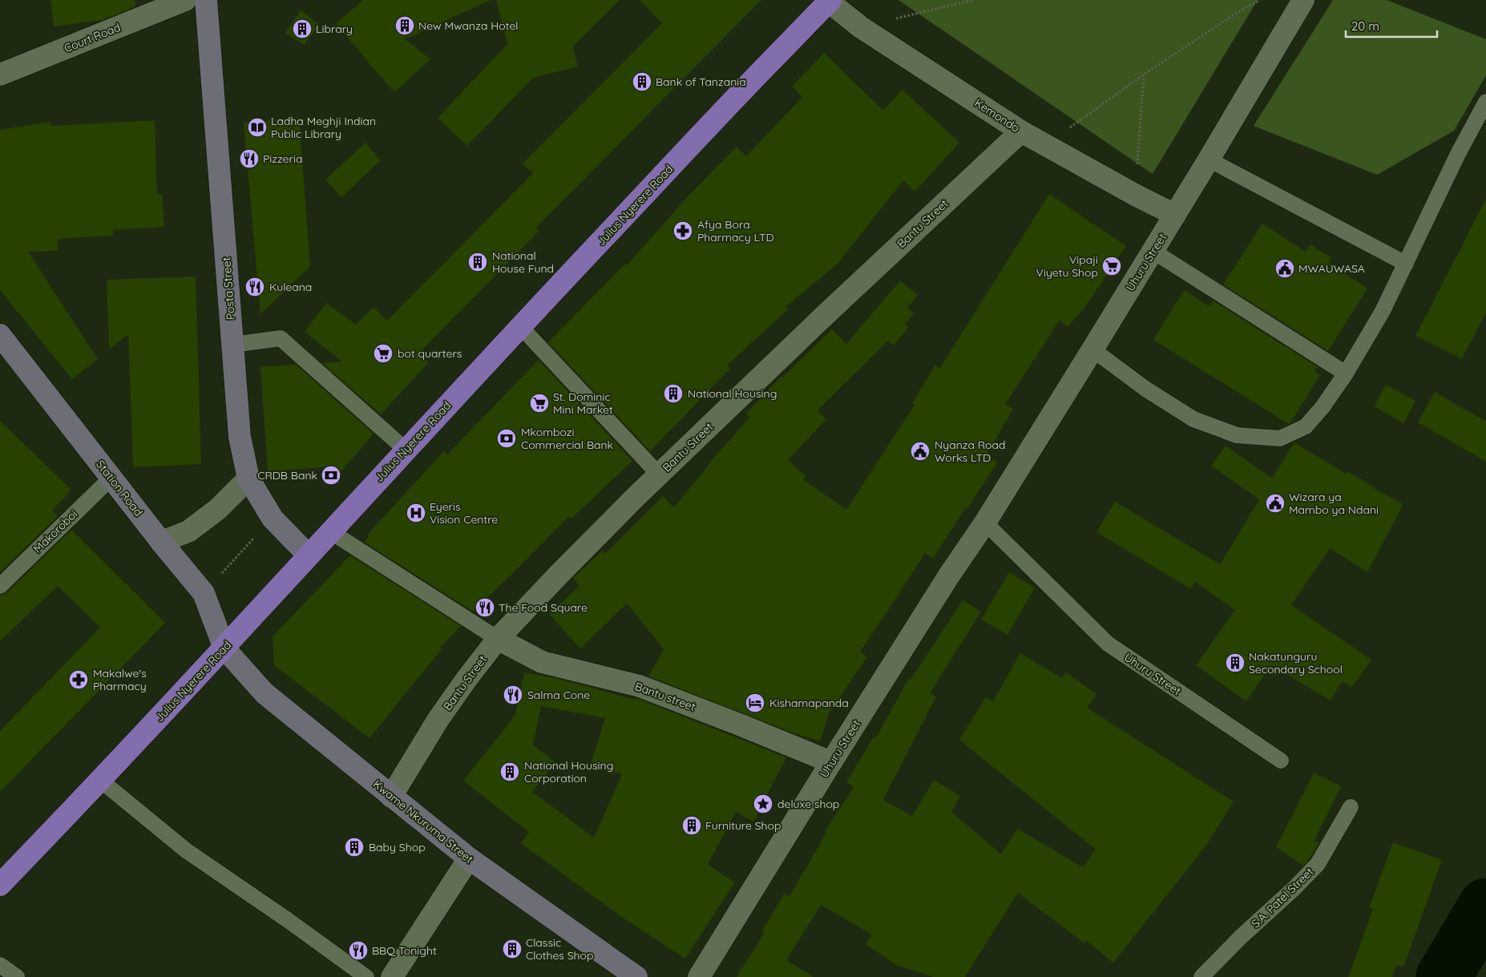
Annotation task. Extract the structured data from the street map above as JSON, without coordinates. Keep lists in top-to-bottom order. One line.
{"streets":{"highway":["Julius Nyerere Road"],"main road":["Posta Street","Station Road","Kwame Nkuruma Street"],"street":["Court Road","Kemondo","Bantu Street","Uhuru Street","Bantu street"],"lane":["Makoroboi","S.A. Patel Street"]},"crossings":[["Kemondo","Julius Nyerere Road"],["Kemondo","Bantu Street"],["Kemondo","Uhuru Street"],["Julius Nyerere Road","Posta Street"],["Julius Nyerere Road","Station Road"],["Julius Nyerere Road","Kwame Nkuruma Street"],["Bantu Street","Bantu street"],["Bantu Street","Kwame Nkuruma Street"],["Uhuru Street","Bantu street"],["Station Road","Makoroboi"],["Station Road","Kwame Nkuruma Street"]],"places":{"building":["New Mwanza Hotel","Library","Bank of Tanzania","National House Fund","National Housing","Nakatunguru Secondary School","National Housing Corporation","Furniture Shop","Baby Shop","Classic Clothes Shop"],"library":["Ladha Meghji Indian Public Library"],"restaurant":["Pizzeria","Kuleana","The Food Square","Salma Cone","BBQ Tonight"],"pharmacy":["Afya Bora Pharmacy LTD","Makalwe's Pharmacy"],"supermarket":["Vipaji Viyetu Shop","bot quarters","St. Dominic Mini Market"],"public building":["MWAUWASA","Nyanza Road Works LTD","Wizara ya Mambo ya Ndani"],"bank":["Mkombozi Commercial Bank","CRDB Bank"],"hospital":["Eyeris Vision Centre"],"hotel":["Kishamapanda"],"place":["deluxe shop"]},"scale_bar":"20 m"}
